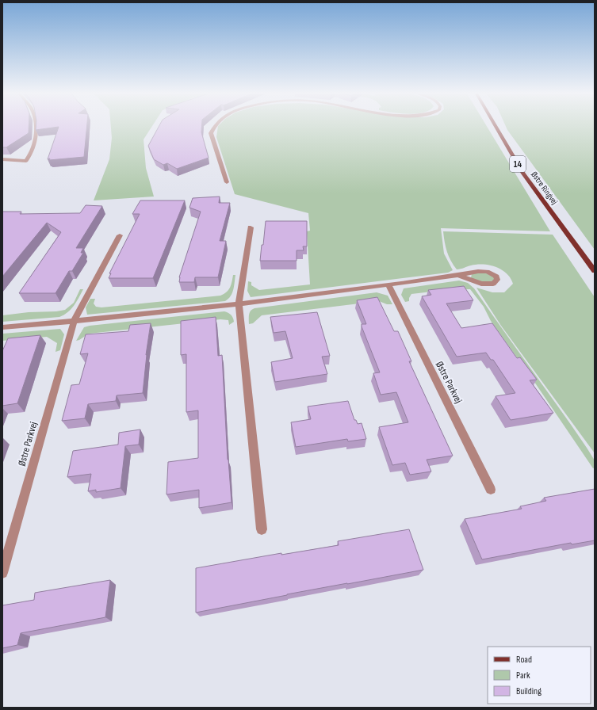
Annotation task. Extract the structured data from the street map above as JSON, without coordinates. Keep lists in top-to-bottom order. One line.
{"streets":{"main road":["14","Østre Ringvej"],"street":["Østre Parkvej"]},"legend":["Road","Park","Building"]}
